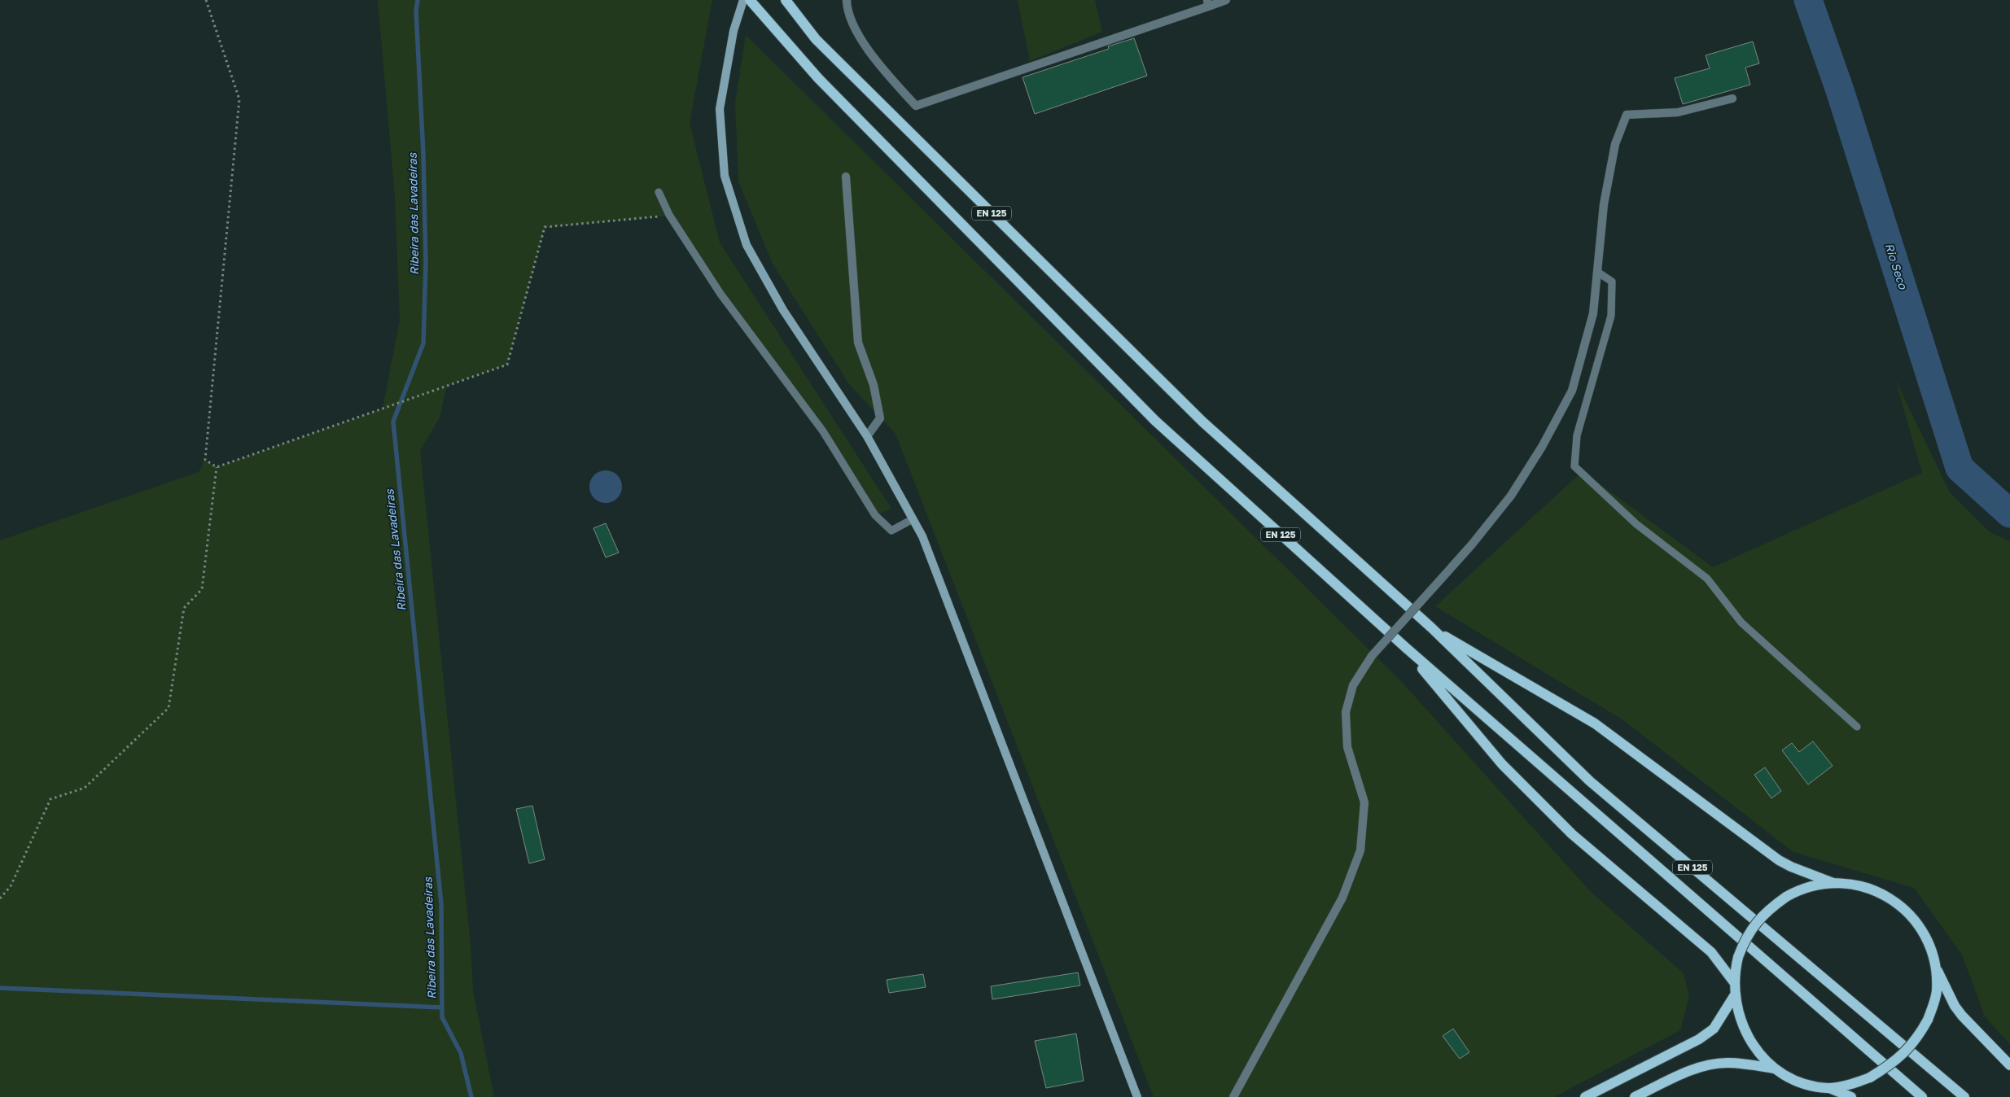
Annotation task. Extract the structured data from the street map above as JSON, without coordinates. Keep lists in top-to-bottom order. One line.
{"streets":{"main road":["EN 125"]},"water":["Ribeira das Lavadeiras","Rio Seco"]}
